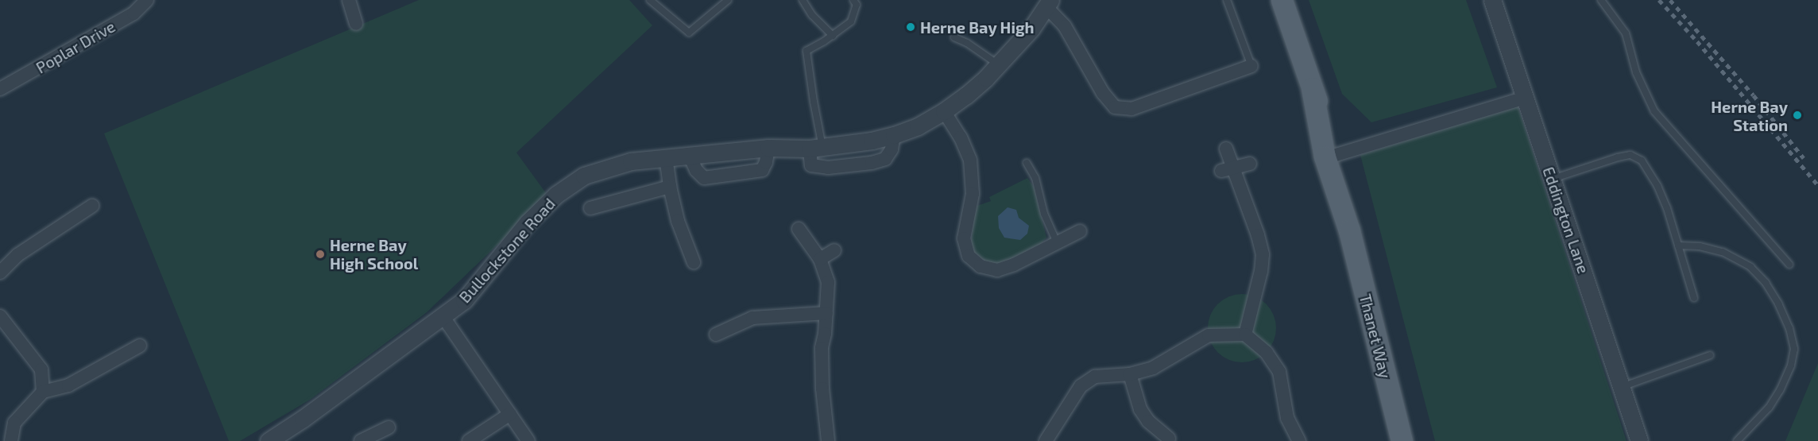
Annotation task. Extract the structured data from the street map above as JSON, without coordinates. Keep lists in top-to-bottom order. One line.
{"streets":{"main road":["Thanet Way"],"street":["Poplar Drive","Eddington Lane","Bullockstone Road"]},"places":["Herne Bay High","Herne Bay Station","Herne Bay High School"]}
